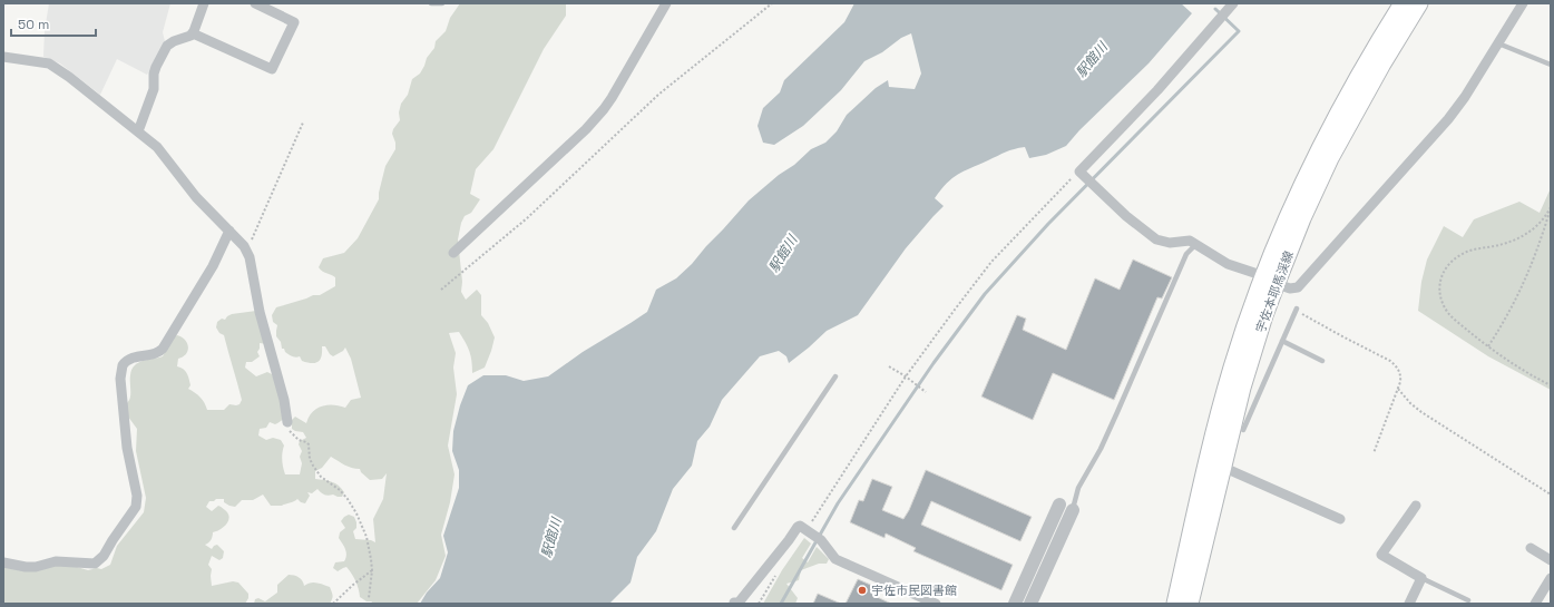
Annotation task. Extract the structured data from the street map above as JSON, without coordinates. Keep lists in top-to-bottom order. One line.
{"streets":{"main road":["宇佐本耶馬渓線"]},"water":["駅館川"],"places":["宇佐市民図書館"],"scale_bar":"50 m"}
